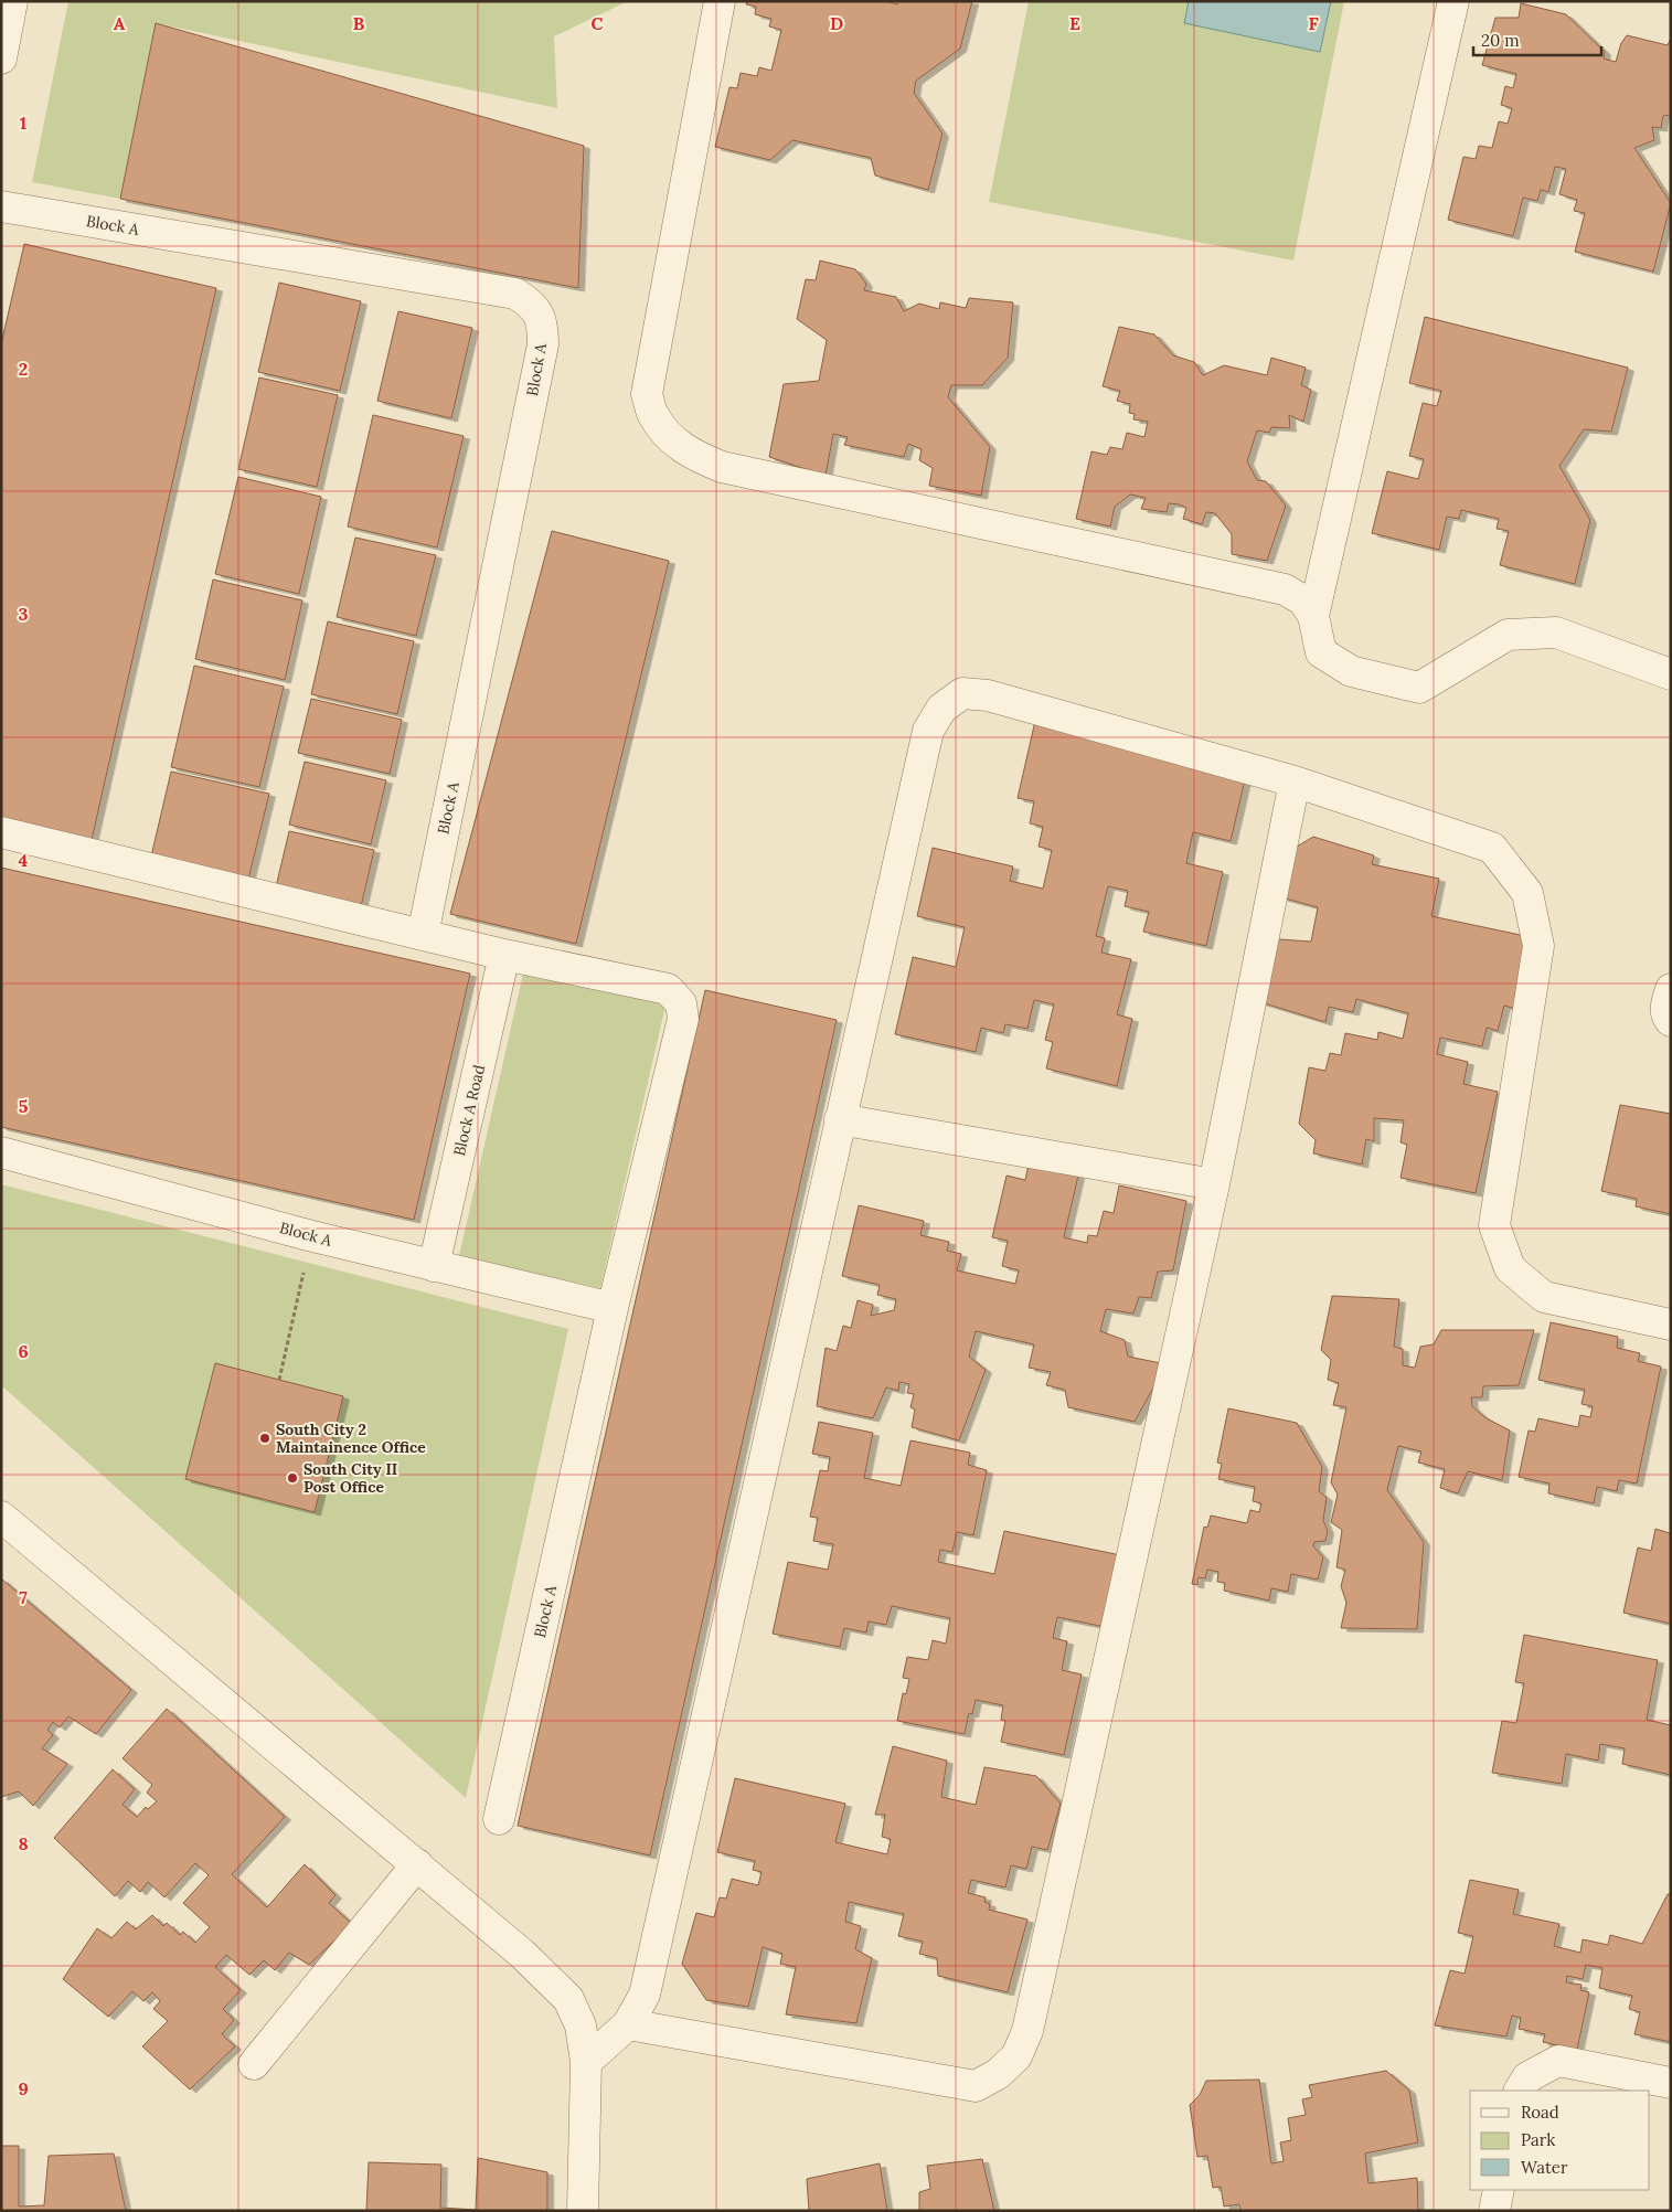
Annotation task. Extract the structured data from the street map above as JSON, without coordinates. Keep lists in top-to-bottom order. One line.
{"streets":{"street":["Block A","Block A Road"]},"crossings":[["Block A","Block A Road"]],"places":["South City 2 Maintainence Office","South City II Post Office"],"legend":["Road","Park","Water"],"scale_bar":"20 m","grid":{"columns":["A","B","C","D","E","F"],"rows":["1","2","3","4","5","6","7","8","9"]}}
